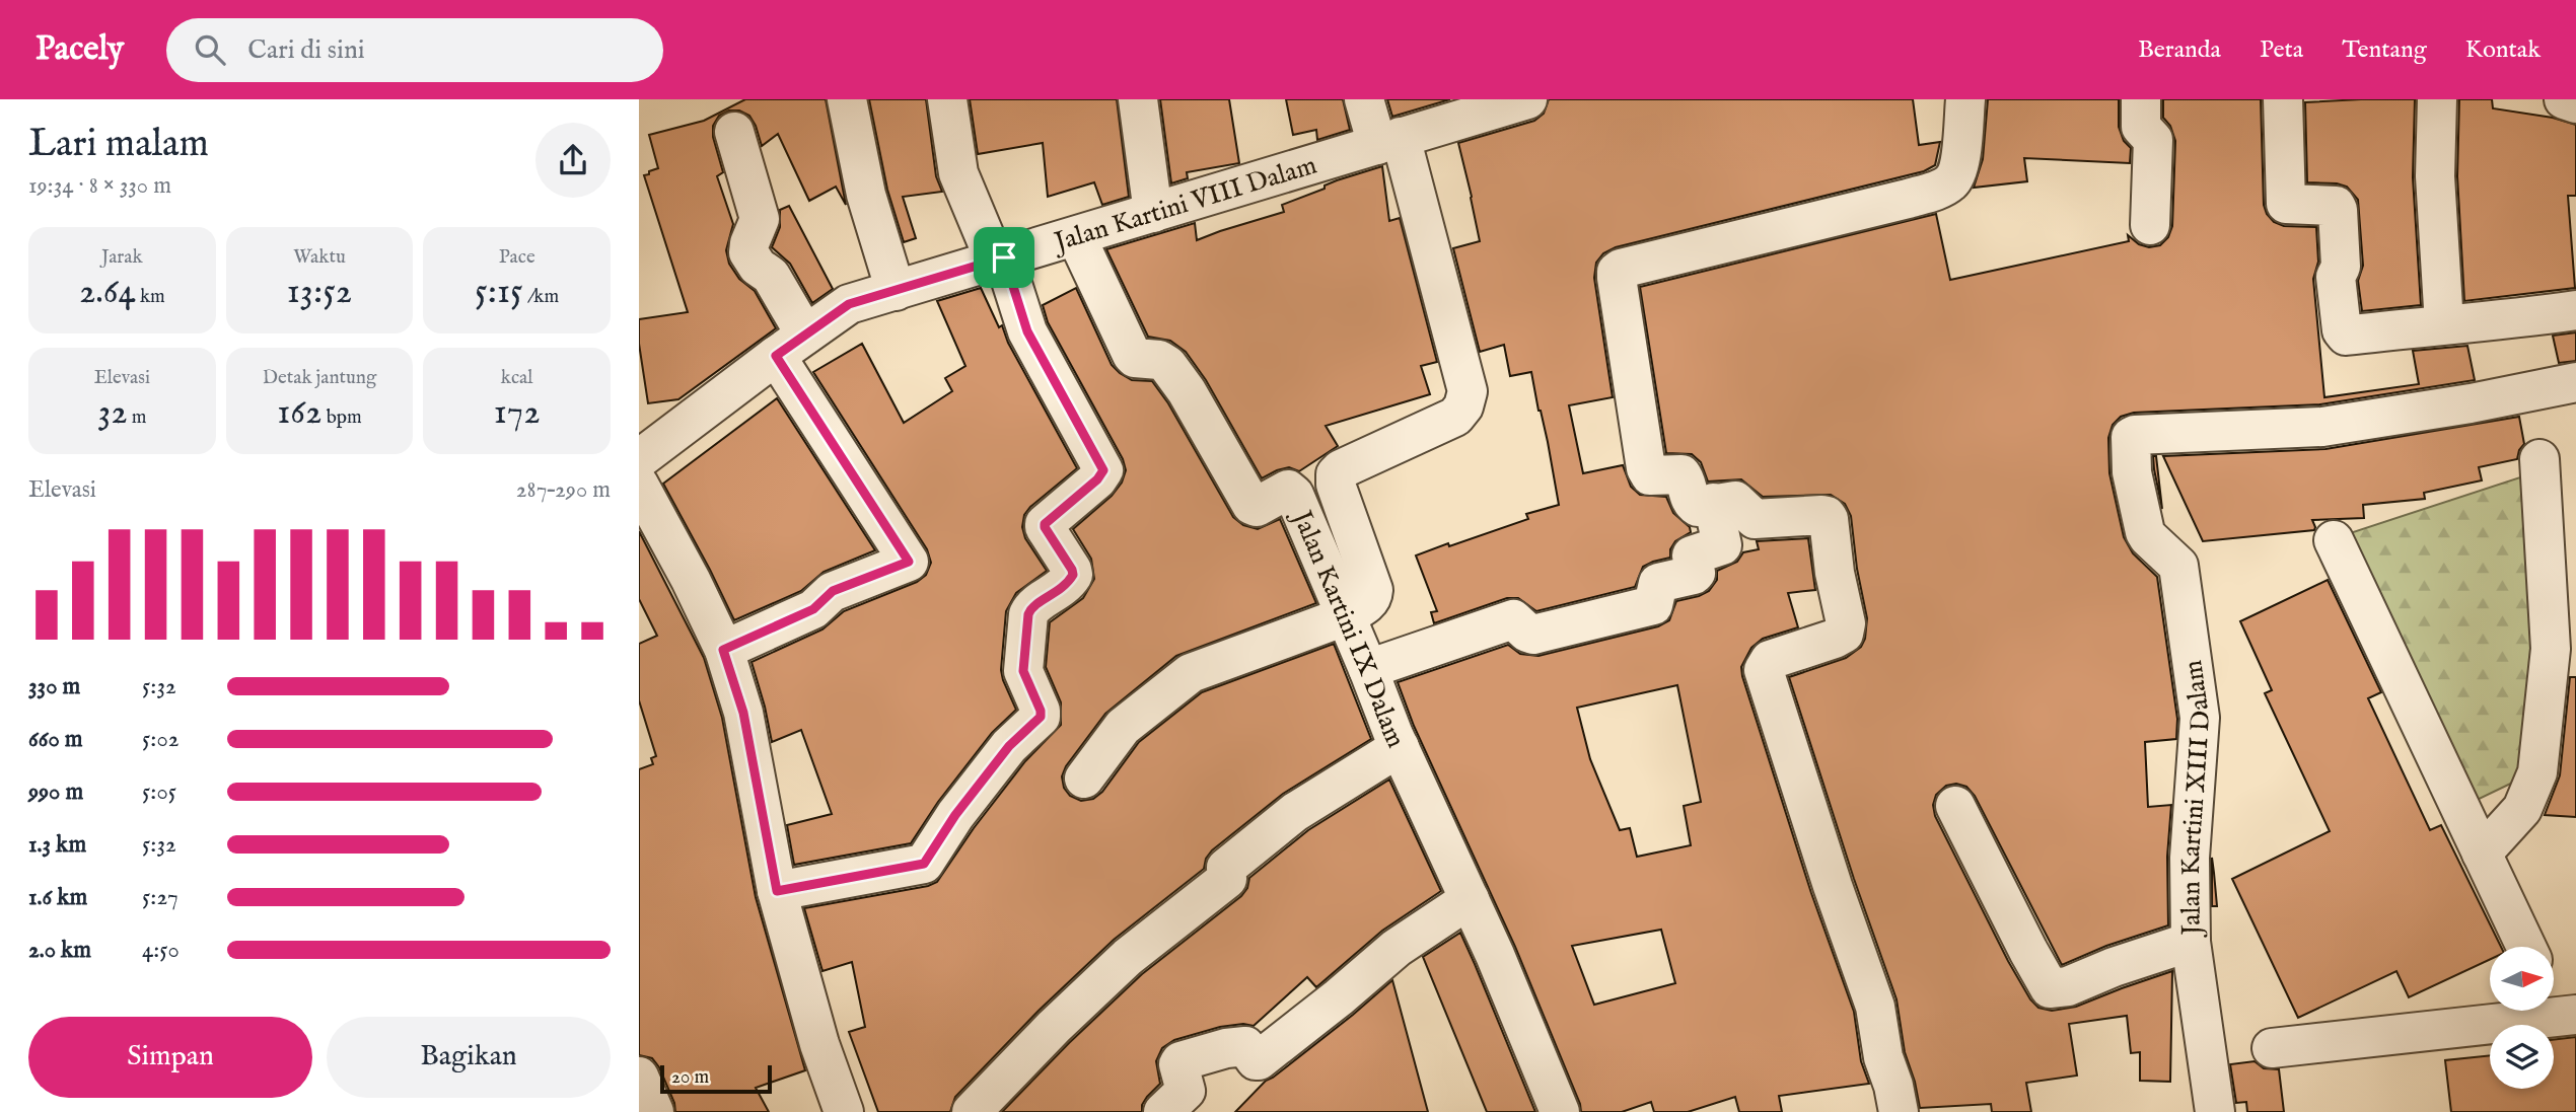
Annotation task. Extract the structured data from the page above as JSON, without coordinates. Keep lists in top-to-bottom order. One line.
{"streets":{"street":["Jalan Kartini VIII Dalam","Jalan Kartini IX Dalam","Jalan Kartini XIII Dalam"]},"crossings":[["Jalan Kartini VIII Dalam","Jalan Kartini IX Dalam"]],"scale_bar":"20 m","north":"right","page":{"header":"Pacely","search":"Cari di sini","nav":["Beranda","Peta","Tentang","Kontak"],"heading":["Lari malam","19:34 · 8 × 330 m"],"stats":[["Jarak","2.64 km"],["Waktu","13:52"],["Pace","5:15 /km"],["Elevasi","32 m"],["Detak jantung","162 bpm"],["kcal","172"]],"chart":["Elevasi","287–290 m"],"list":[{"name":"330 m","note":"5:32"},{"name":"660 m","note":"5:02"},{"name":"990 m","note":"5:05"},{"name":"1.3 km","note":"5:32"},{"name":"1.6 km","note":"5:27"},{"name":"2.0 km","note":"4:50"}],"buttons":["Simpan","Bagikan"],"scale":"20 m"}}
